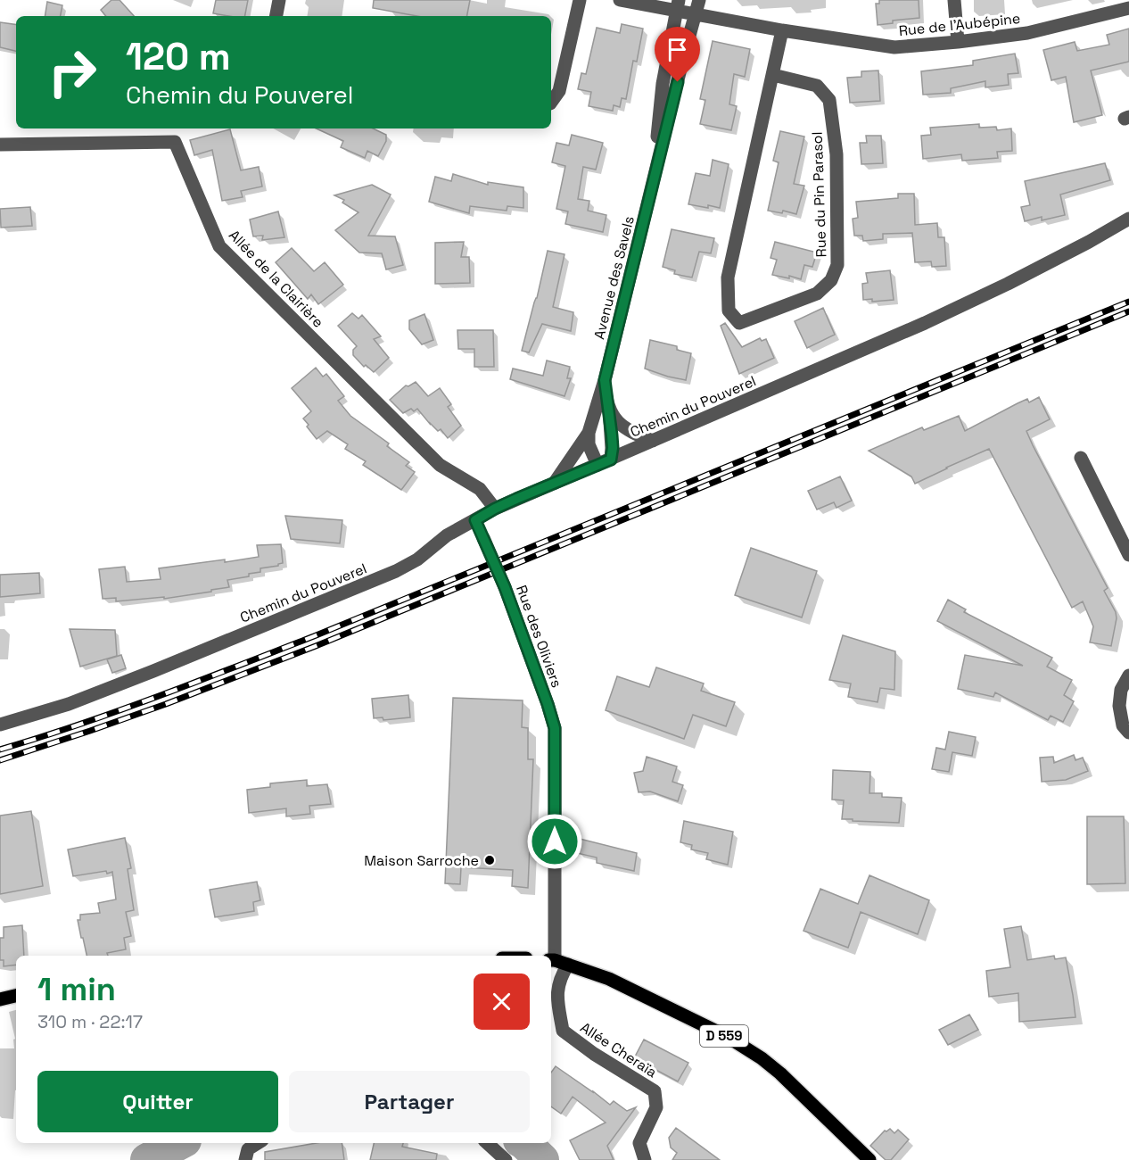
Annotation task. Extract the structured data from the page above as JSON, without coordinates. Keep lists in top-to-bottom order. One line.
{"streets":{"main road":["D 559"],"street":["Rue de l'Aubépine","Rue du Pin Parasol","Avenue des Savels","Allée de la Clairière","Chemin du Pouverel","Rue des Oliviers","Allée Cheraïa"]},"crossings":[["Rue de l'Aubépine","Rue du Pin Parasol"],["Rue de l'Aubépine","Avenue des Savels"],["Avenue des Savels","Chemin du Pouverel"],["Allée de la Clairière","Chemin du Pouverel"],["Chemin du Pouverel","Rue des Oliviers"],["Rue des Oliviers","D 559"],["D 559","Allée Cheraïa"]],"places":["Maison Sarroche"],"page":{"turn":["120 m","Chemin du Pouverel"],"heading":["1 min","310 m · 22:17"],"buttons":["Quitter","Partager"]}}
